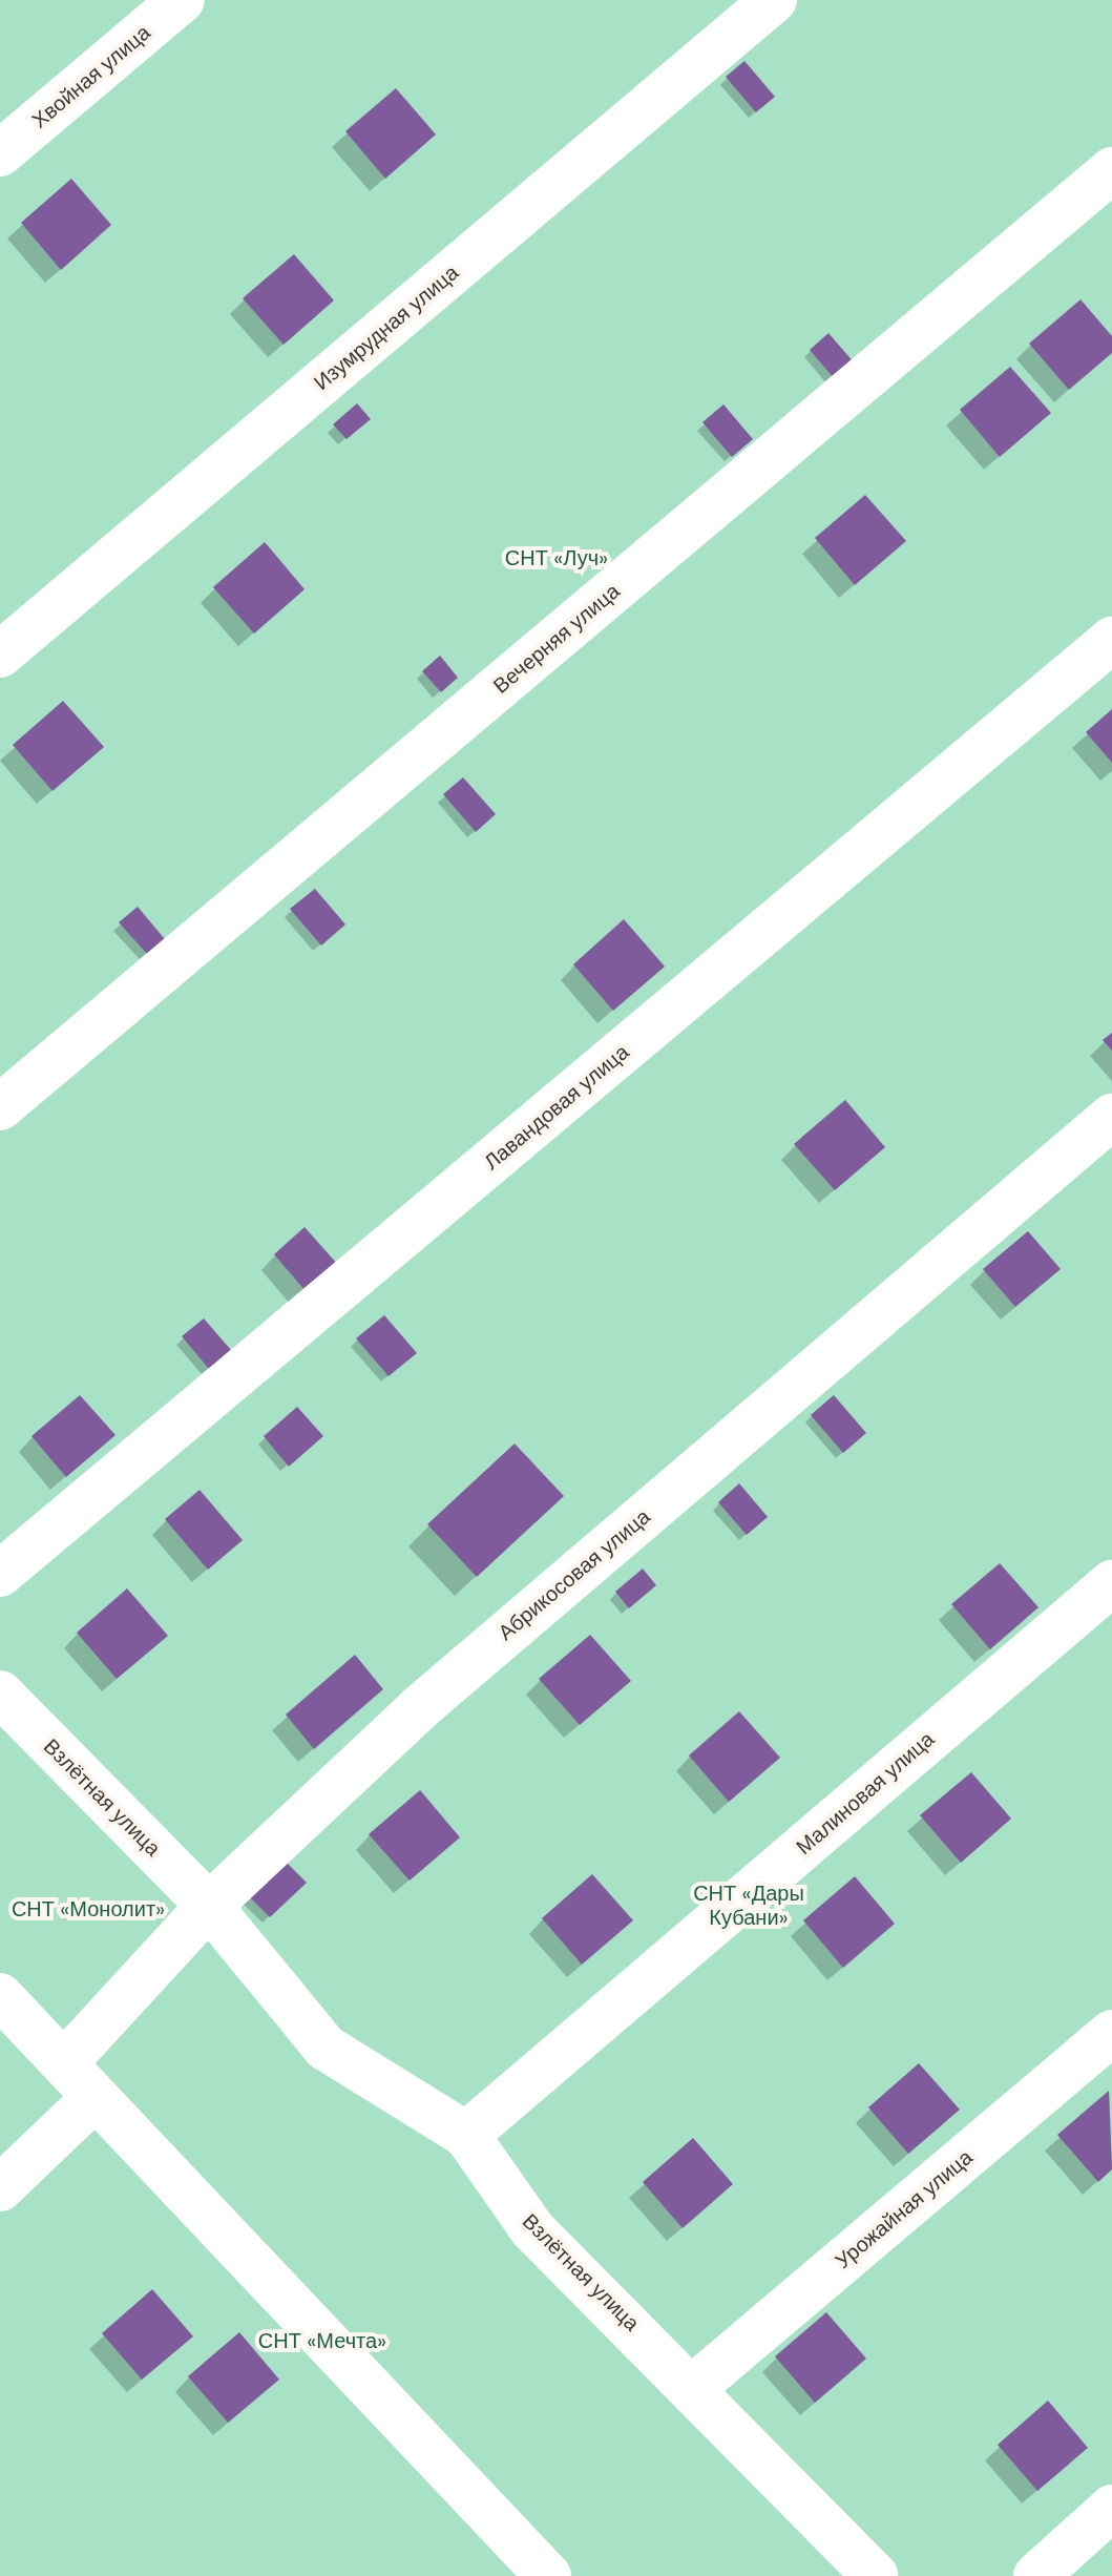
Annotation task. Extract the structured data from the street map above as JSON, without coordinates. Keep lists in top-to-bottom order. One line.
{"streets":{"street":["Хвойная улица","Изумрудная улица","Вечерняя улица","Лавандовая улица","Абрикосовая улица","Малиновая улица","Взлётная улица","Урожайная улица"]},"crossings":[["Абрикосовая улица","Взлётная улица"],["Малиновая улица","Взлётная улица"],["Взлётная улица","Урожайная улица"]],"parks":["СНТ «Луч»","СНТ «Дары Кубани»","СНТ «Монолит»","СНТ «Мечта»"]}
